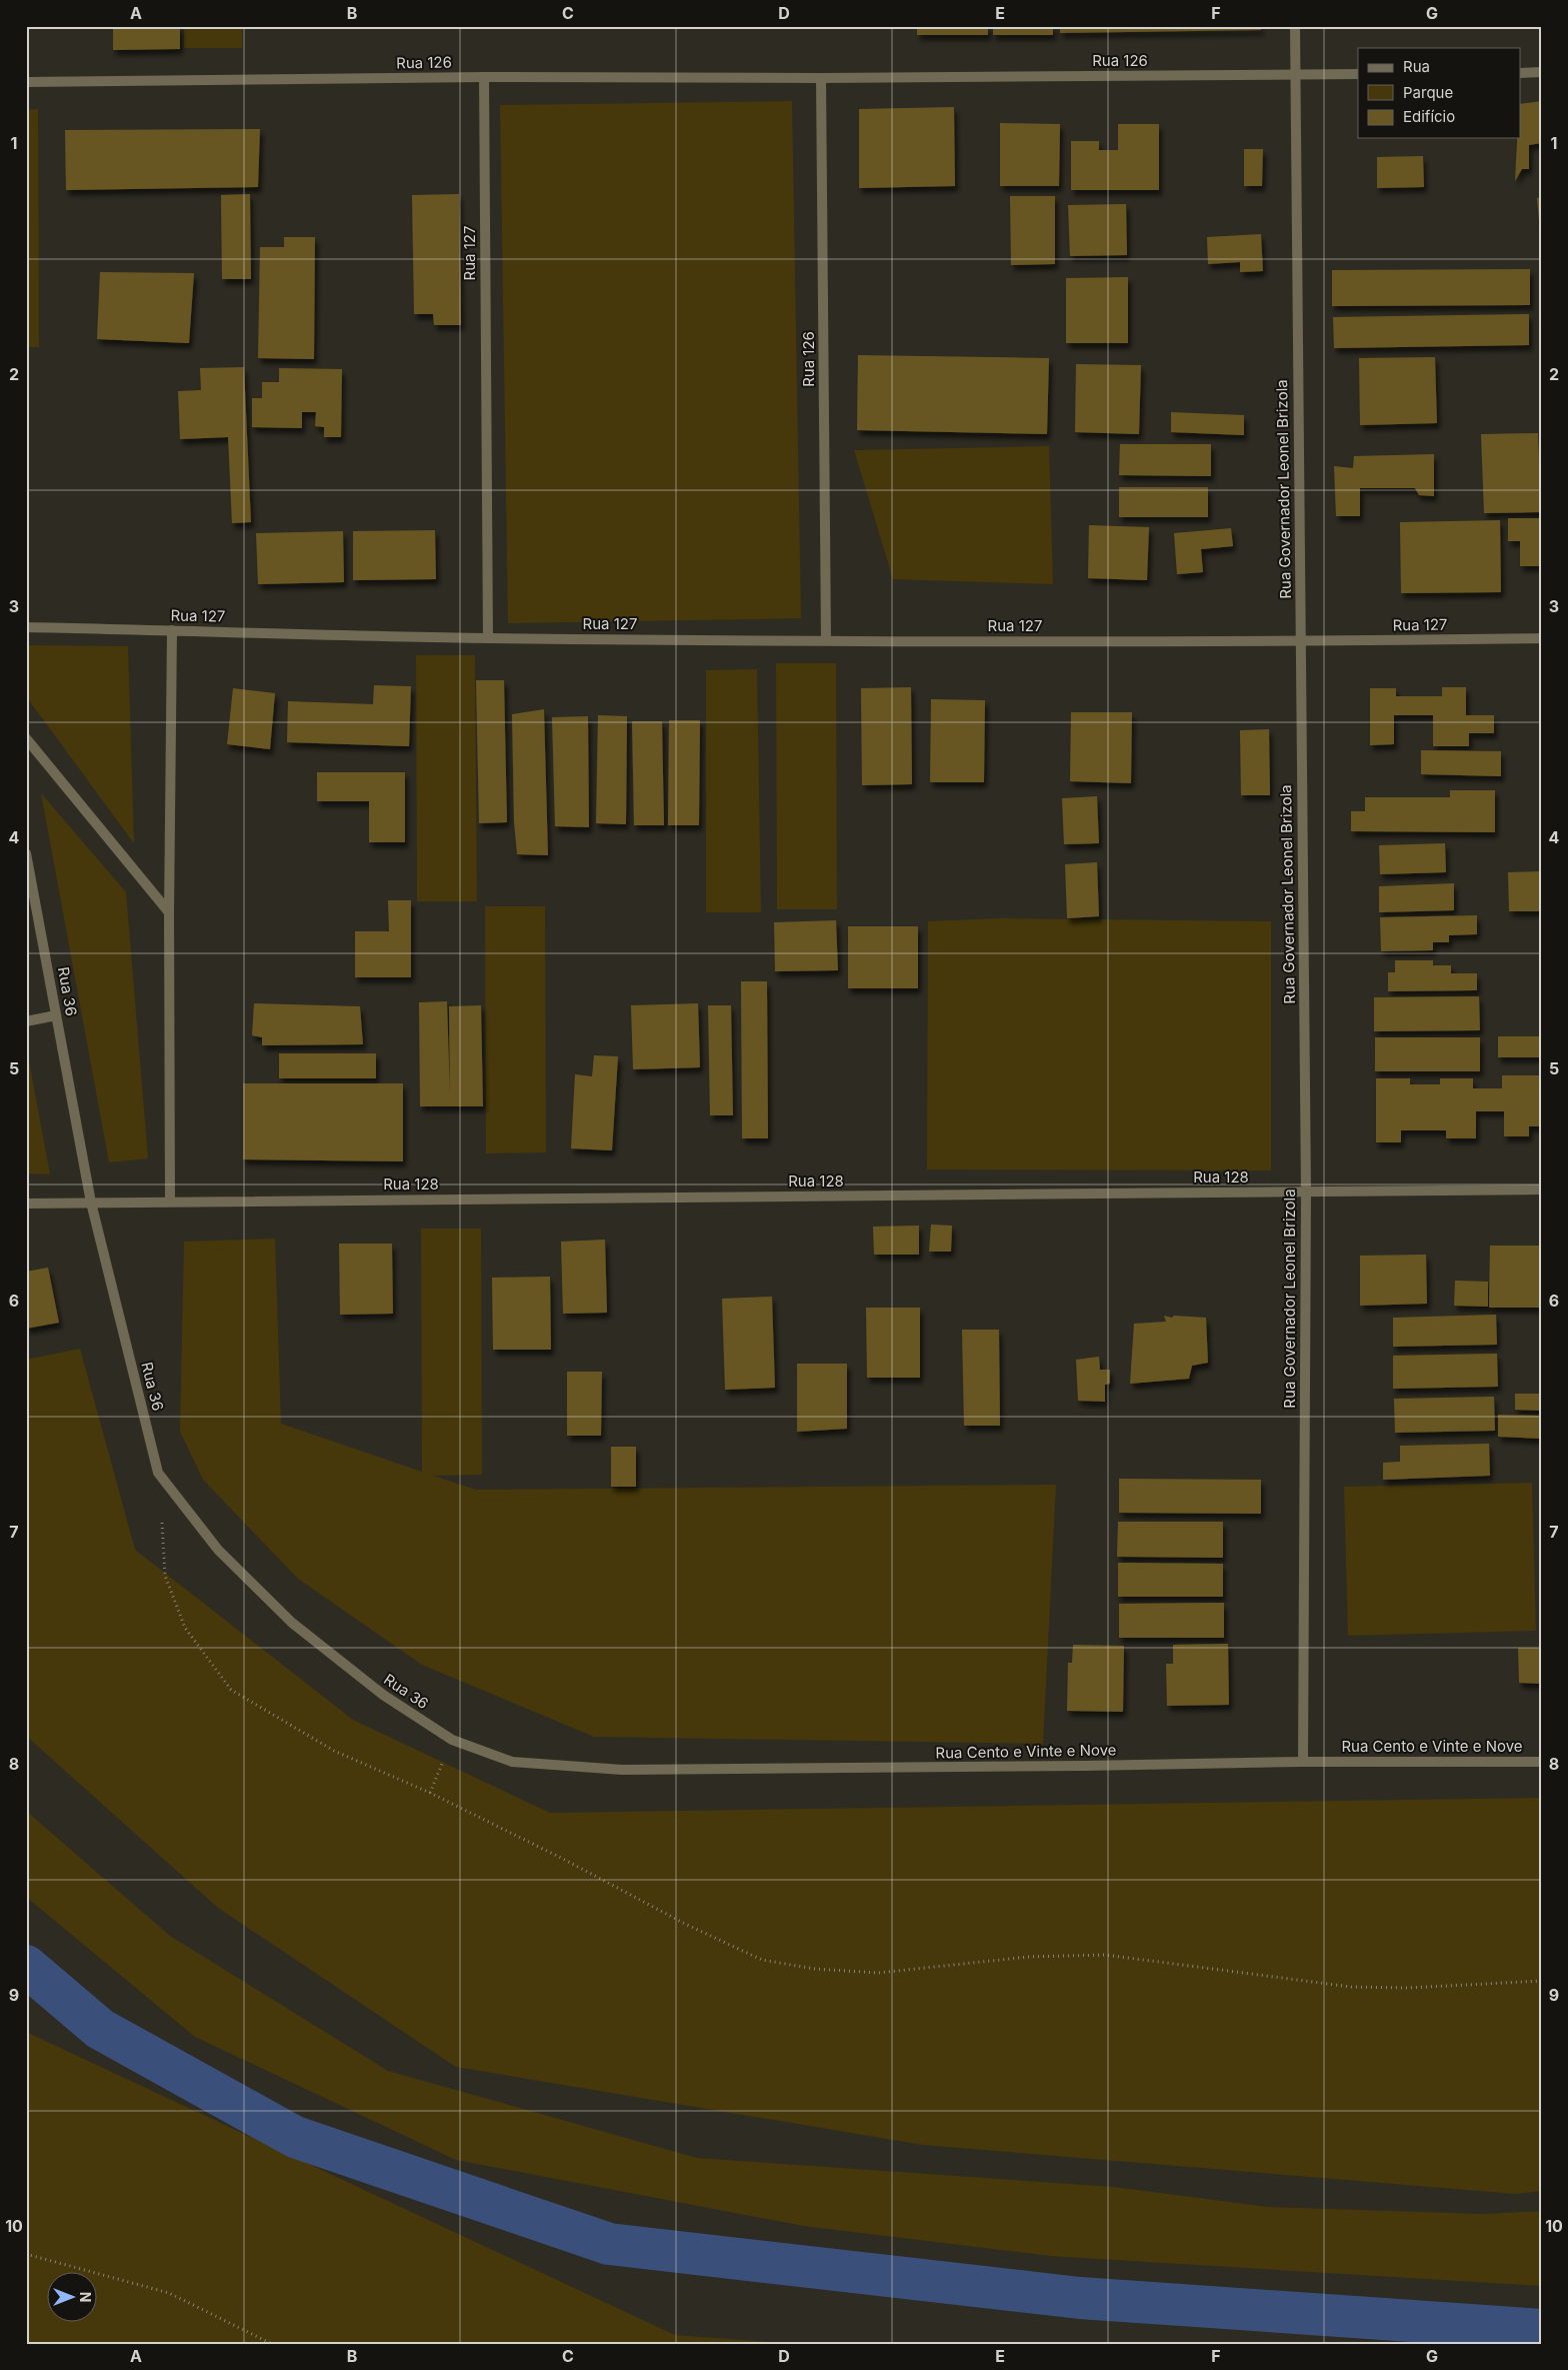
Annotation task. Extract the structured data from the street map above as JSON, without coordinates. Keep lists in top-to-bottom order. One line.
{"streets":{"street":["Rua 126","Rua 127","Rua Governador Leonel Brizola","Rua 36","Rua 128","Rua Cento e Vinte e Nove"]},"crossings":[["Rua 126","Rua 127"],["Rua 126","Rua Governador Leonel Brizola"],["Rua 127","Rua Governador Leonel Brizola"],["Rua Governador Leonel Brizola","Rua 128"],["Rua Governador Leonel Brizola","Rua Cento e Vinte e Nove"],["Rua 36","Rua 128"],["Rua 36","Rua Cento e Vinte e Nove"]],"legend":["Rua","Parque","Edifício"],"north":"right","grid":{"columns":["A","B","C","D","E","F","G"],"rows":["1","2","3","4","5","6","7","8","9","10"]}}
